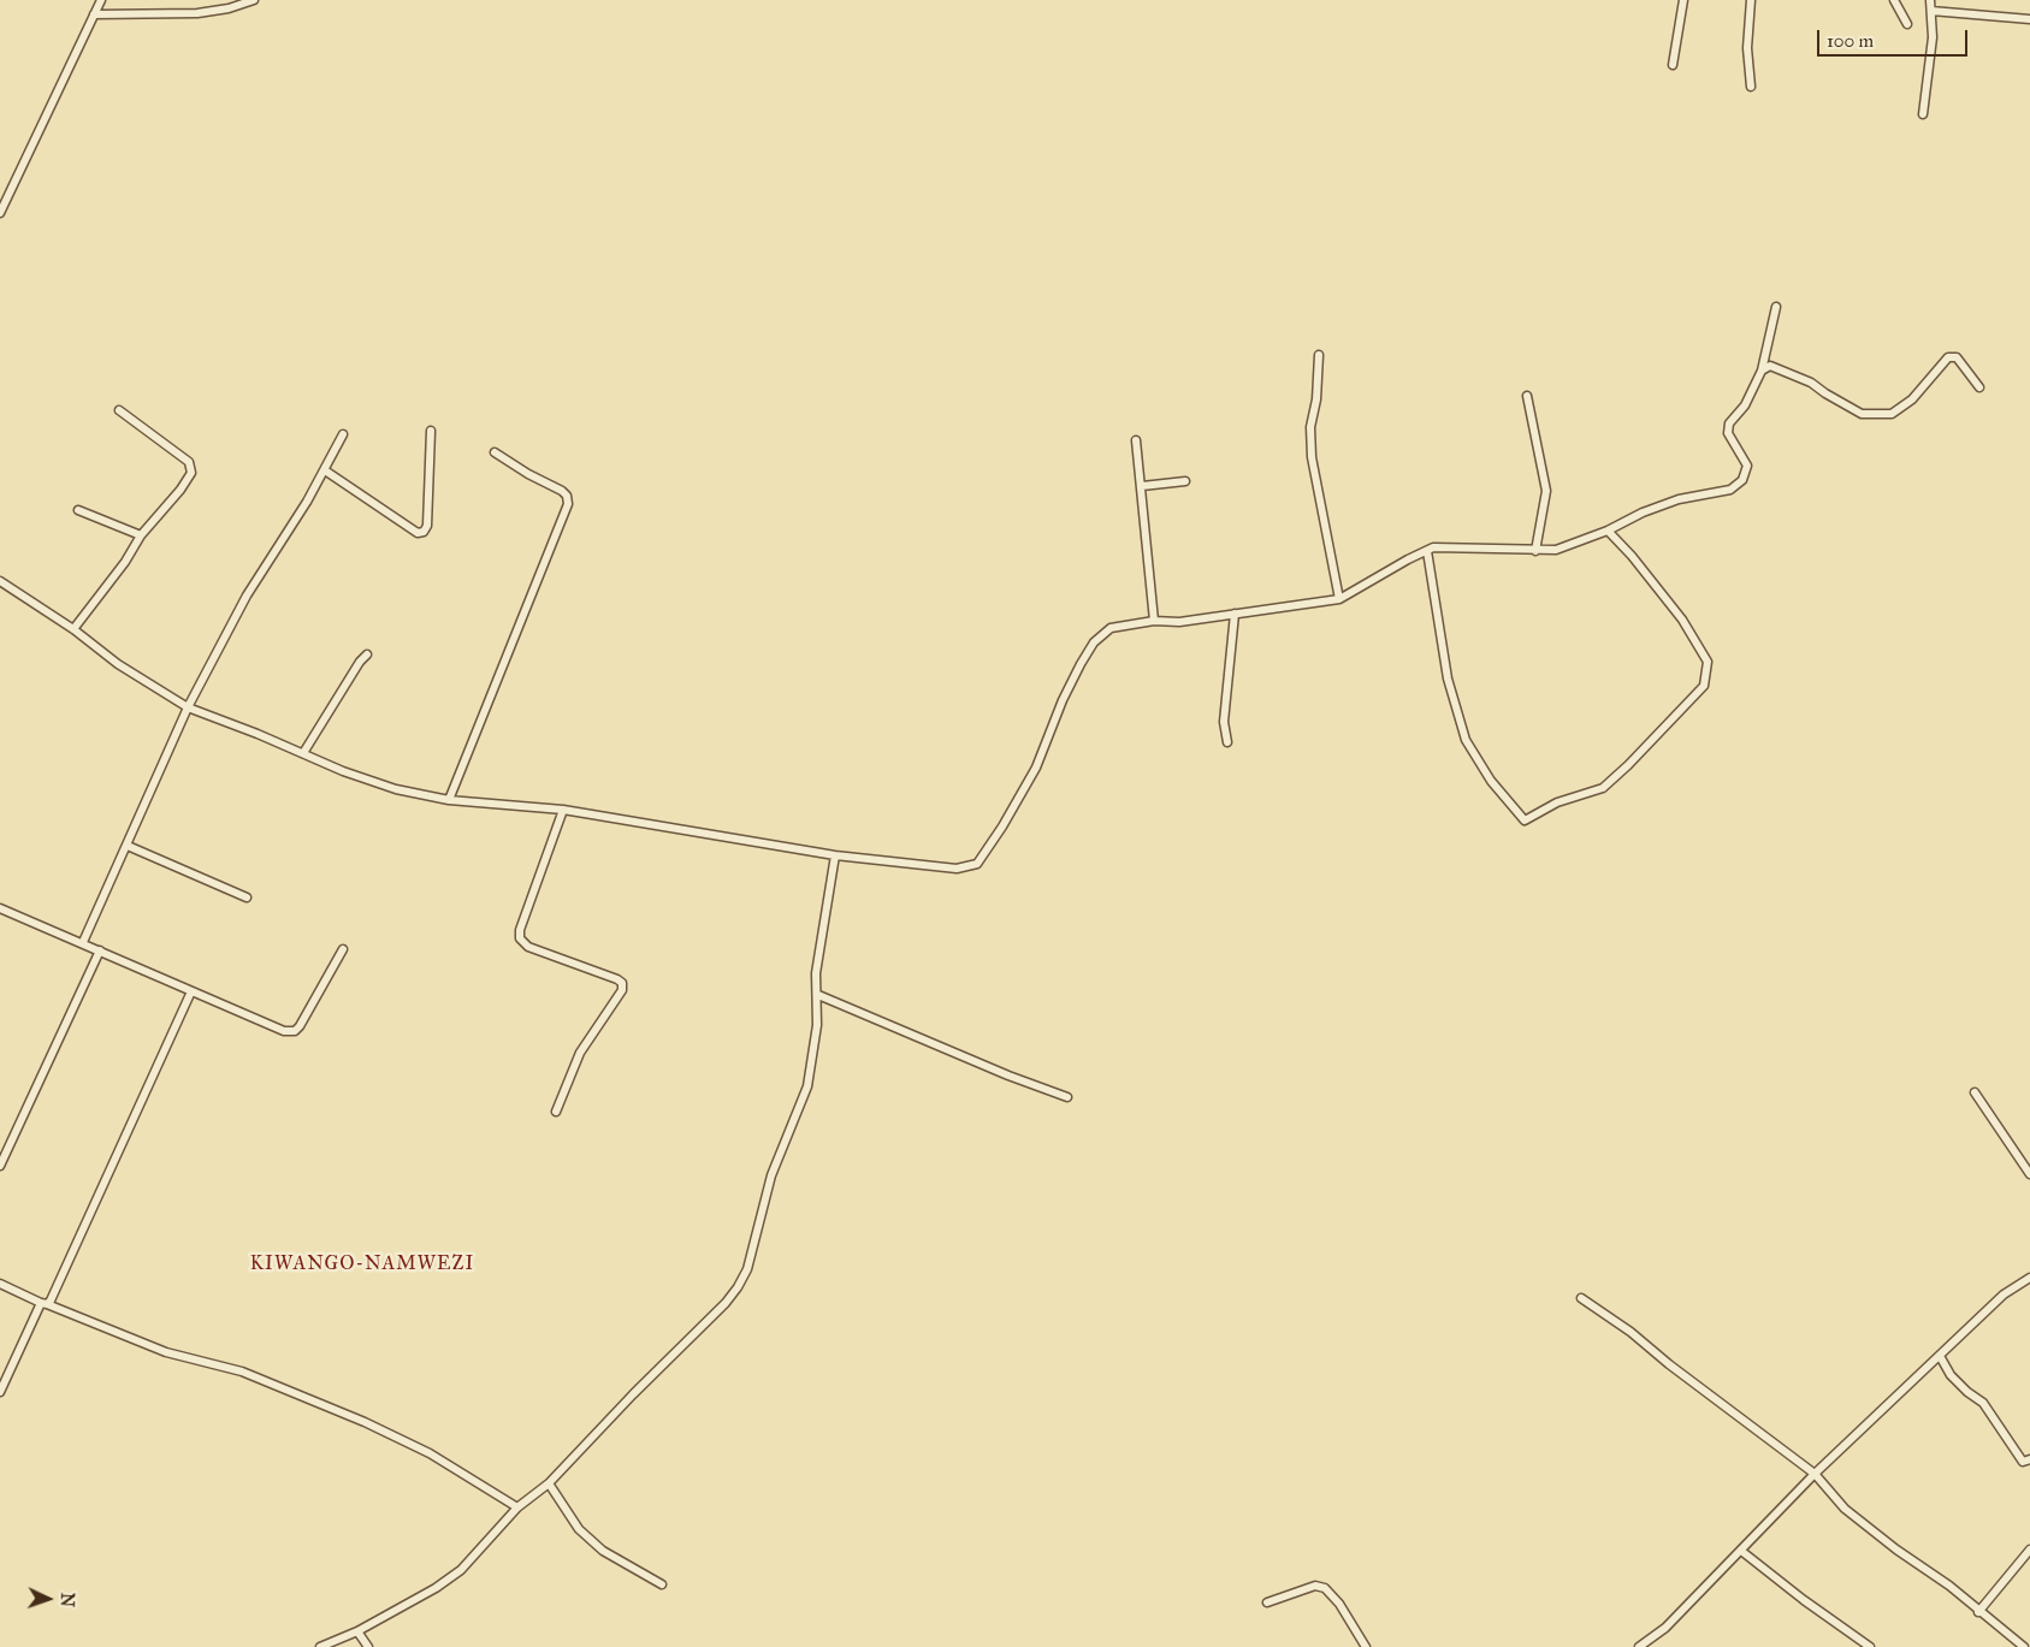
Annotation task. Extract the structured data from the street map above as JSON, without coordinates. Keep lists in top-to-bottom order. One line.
{"districts":["KIWANGO-NAMWEZI"],"scale_bar":"100 m","north":"right"}
